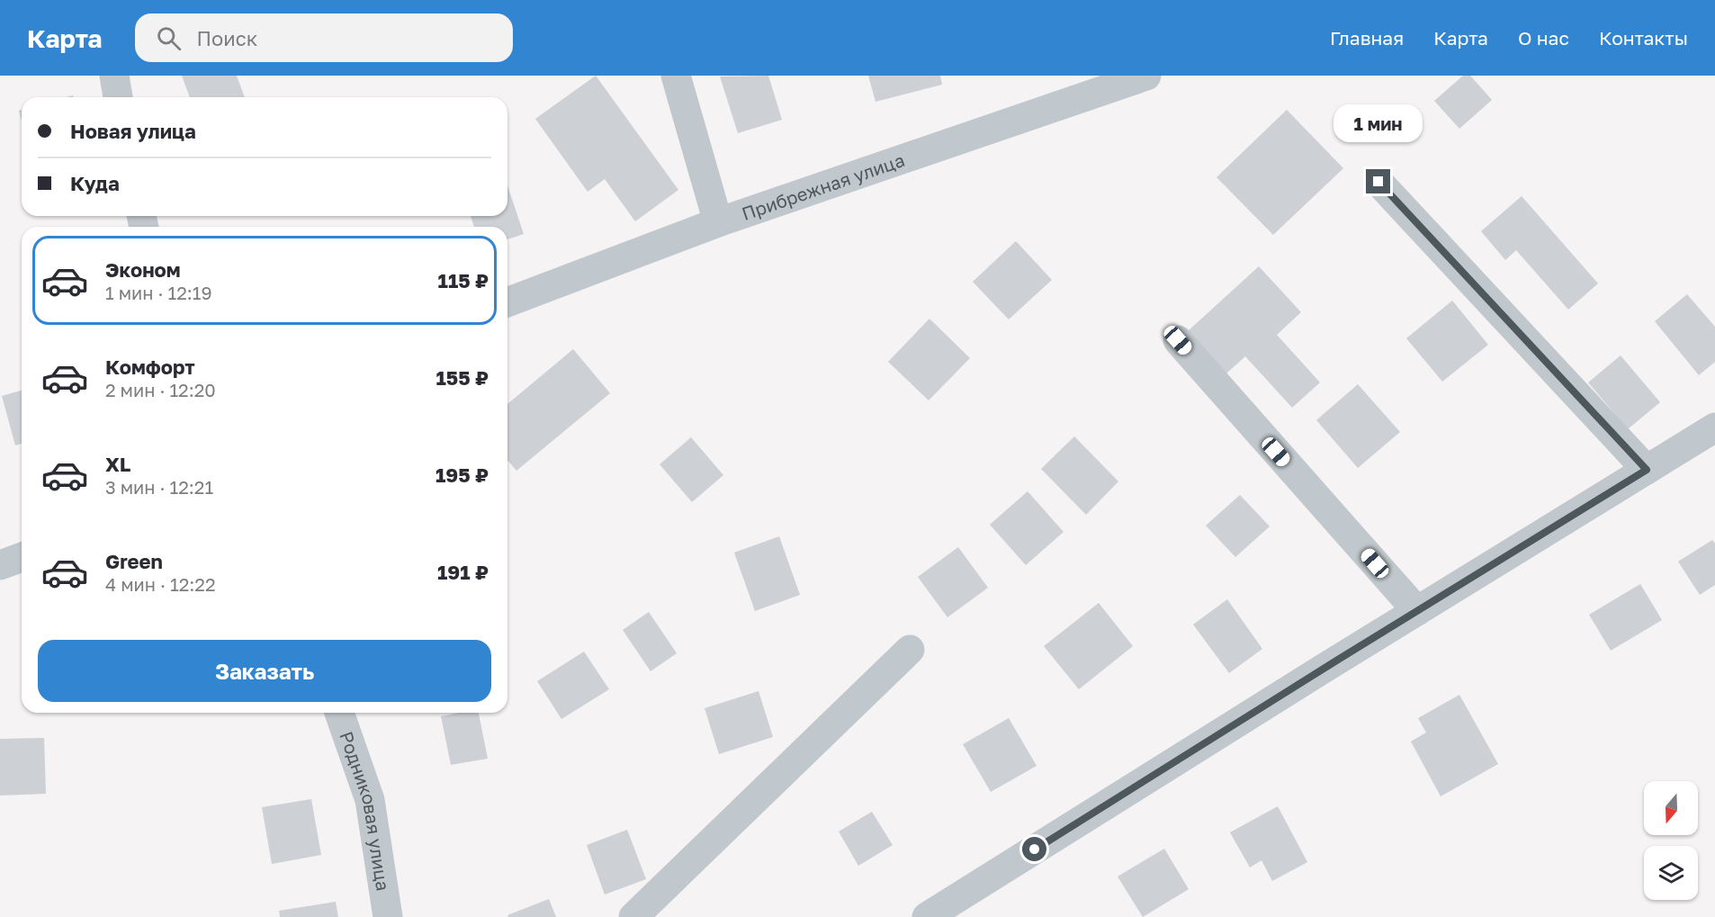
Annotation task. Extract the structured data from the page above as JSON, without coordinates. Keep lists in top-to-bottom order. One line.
{"streets":{"street":["Прибрежная улица","Родниковая улица"]},"north":"bottom","page":{"header":"Карта","search":"Поиск","nav":["Главная","Карта","О нас","Контакты"],"banner":["Новая улица","Куда"],"bubble":"1 мин","list":[{"name":"Эконом","note":"1 мин · 12:19","value":"115 ₽"},{"name":"Комфорт","note":"2 мин · 12:20","value":"155 ₽"},{"name":"XL","note":"3 мин · 12:21","value":"195 ₽"},{"name":"Green","note":"4 мин · 12:22","value":"191 ₽"}],"buttons":"Заказать"}}
